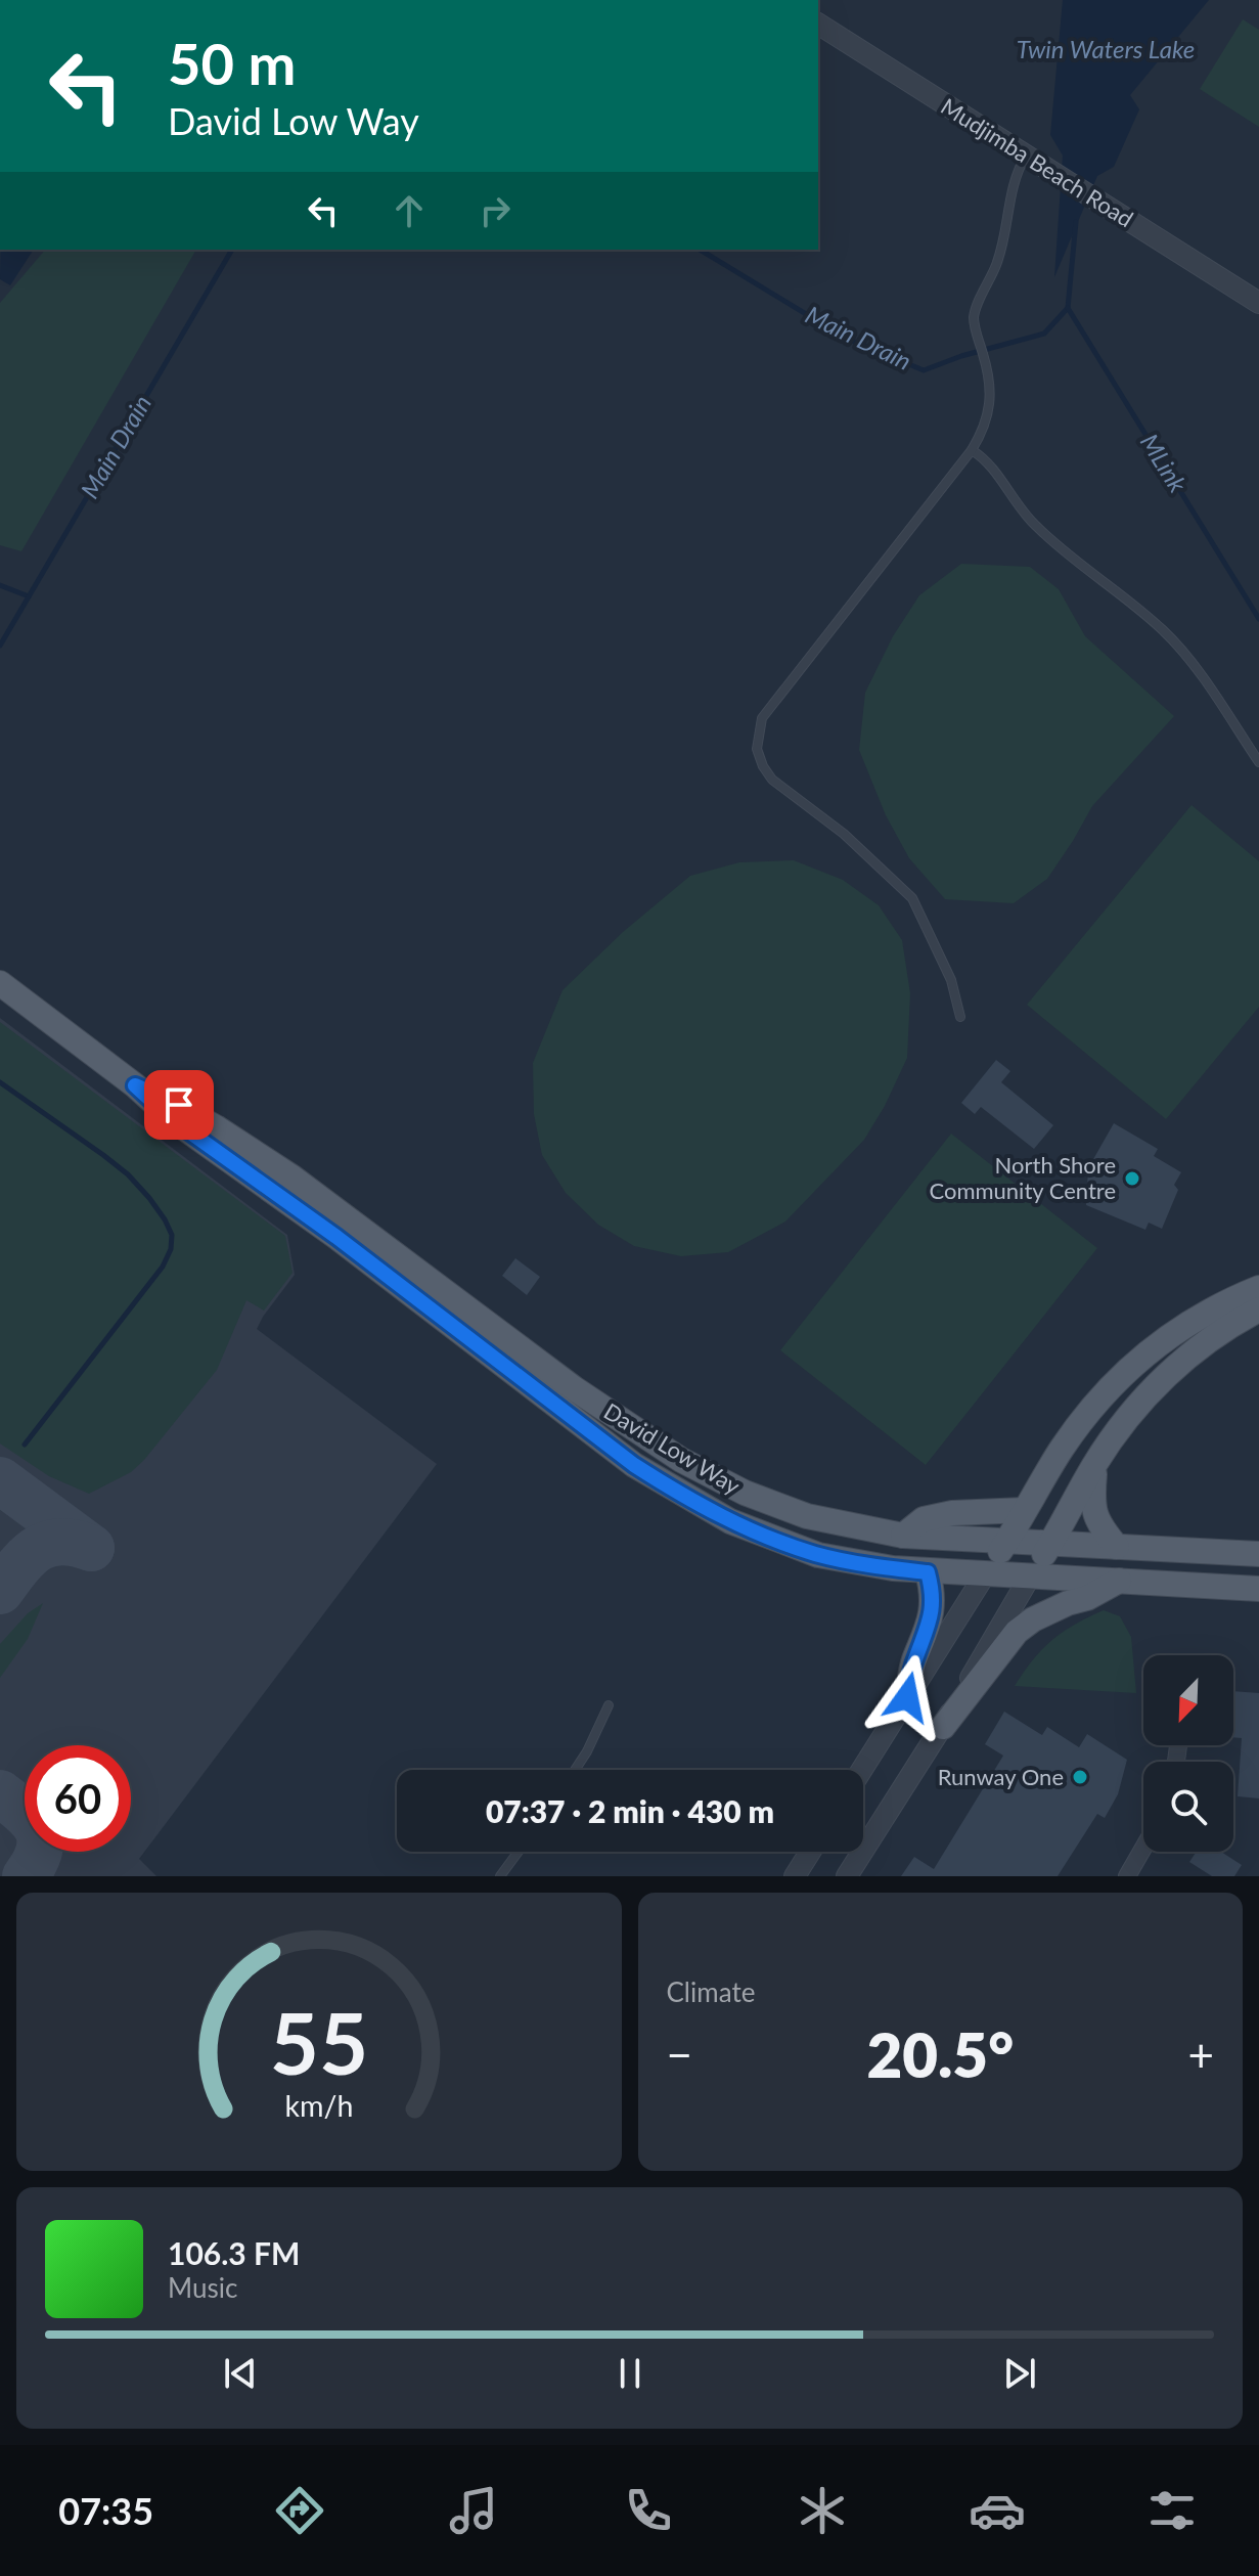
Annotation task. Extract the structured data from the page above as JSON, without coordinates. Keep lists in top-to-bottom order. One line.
{"streets":{"main road":["David Low Way"],"street":["Mudjimba Beach Road"]},"water":["Twin Waters Lake","Main Drain","MLink"],"places":["North Shore Community Centre","Runway One"],"north":"bottom left","page":{"turn":["50 m","David Low Way"],"limit":"60","trip":"07:37 · 2 min · 430 m","tile":"Climate","heat":["−","20.5°","+"],"song":["106.3 FM","Music"],"tabs":"07:35","gauge":["55","km/h"]}}
